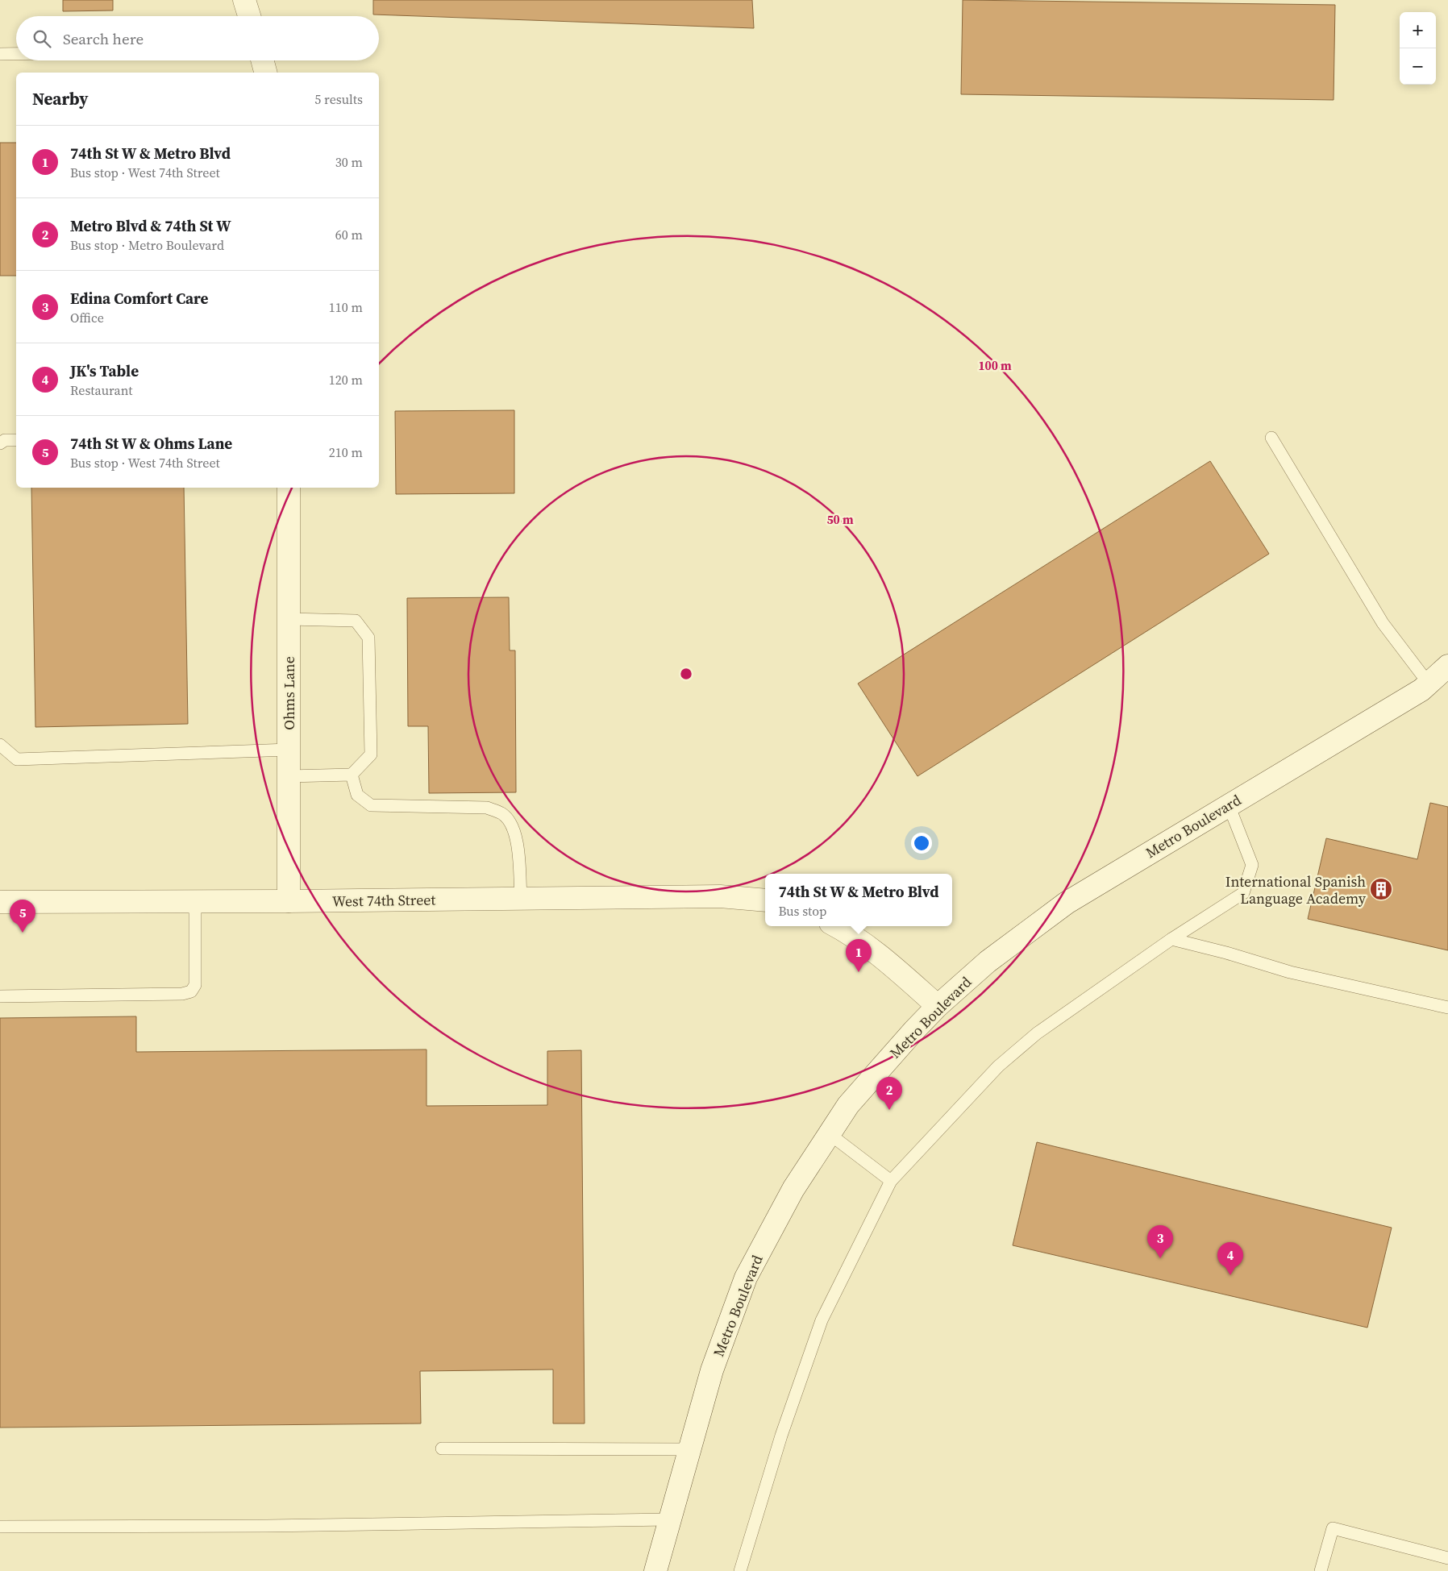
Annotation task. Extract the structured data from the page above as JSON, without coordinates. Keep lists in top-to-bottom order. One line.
{"streets":{"street":["Ohms Lane","Metro Boulevard","West 74th Street"]},"crossings":[["Ohms Lane","West 74th Street"]],"places":{"building":["International Spanish Language Academy"]},"page":{"map_buttons":["+","−"],"search":"Search here","heading":["Nearby","5 results"],"list":[{"mark":"1","name":"74th St W & Metro Blvd","note":"Bus stop · West 74th Street","value":"30 m"},{"mark":"2","name":"Metro Blvd & 74th St W","note":"Bus stop · Metro Boulevard","value":"60 m"},{"mark":"3","name":"Edina Comfort Care","note":"Office","value":"110 m"},{"mark":"4","name":"JK's Table","note":"Restaurant","value":"120 m"},{"mark":"5","name":"74th St W & Ohms Lane","note":"Bus stop · West 74th Street","value":"210 m"}],"popup":["74th St W & Metro Blvd","Bus stop"],"pins":["5","1","2","3","4"]},"rings":["100 m","50 m"]}
